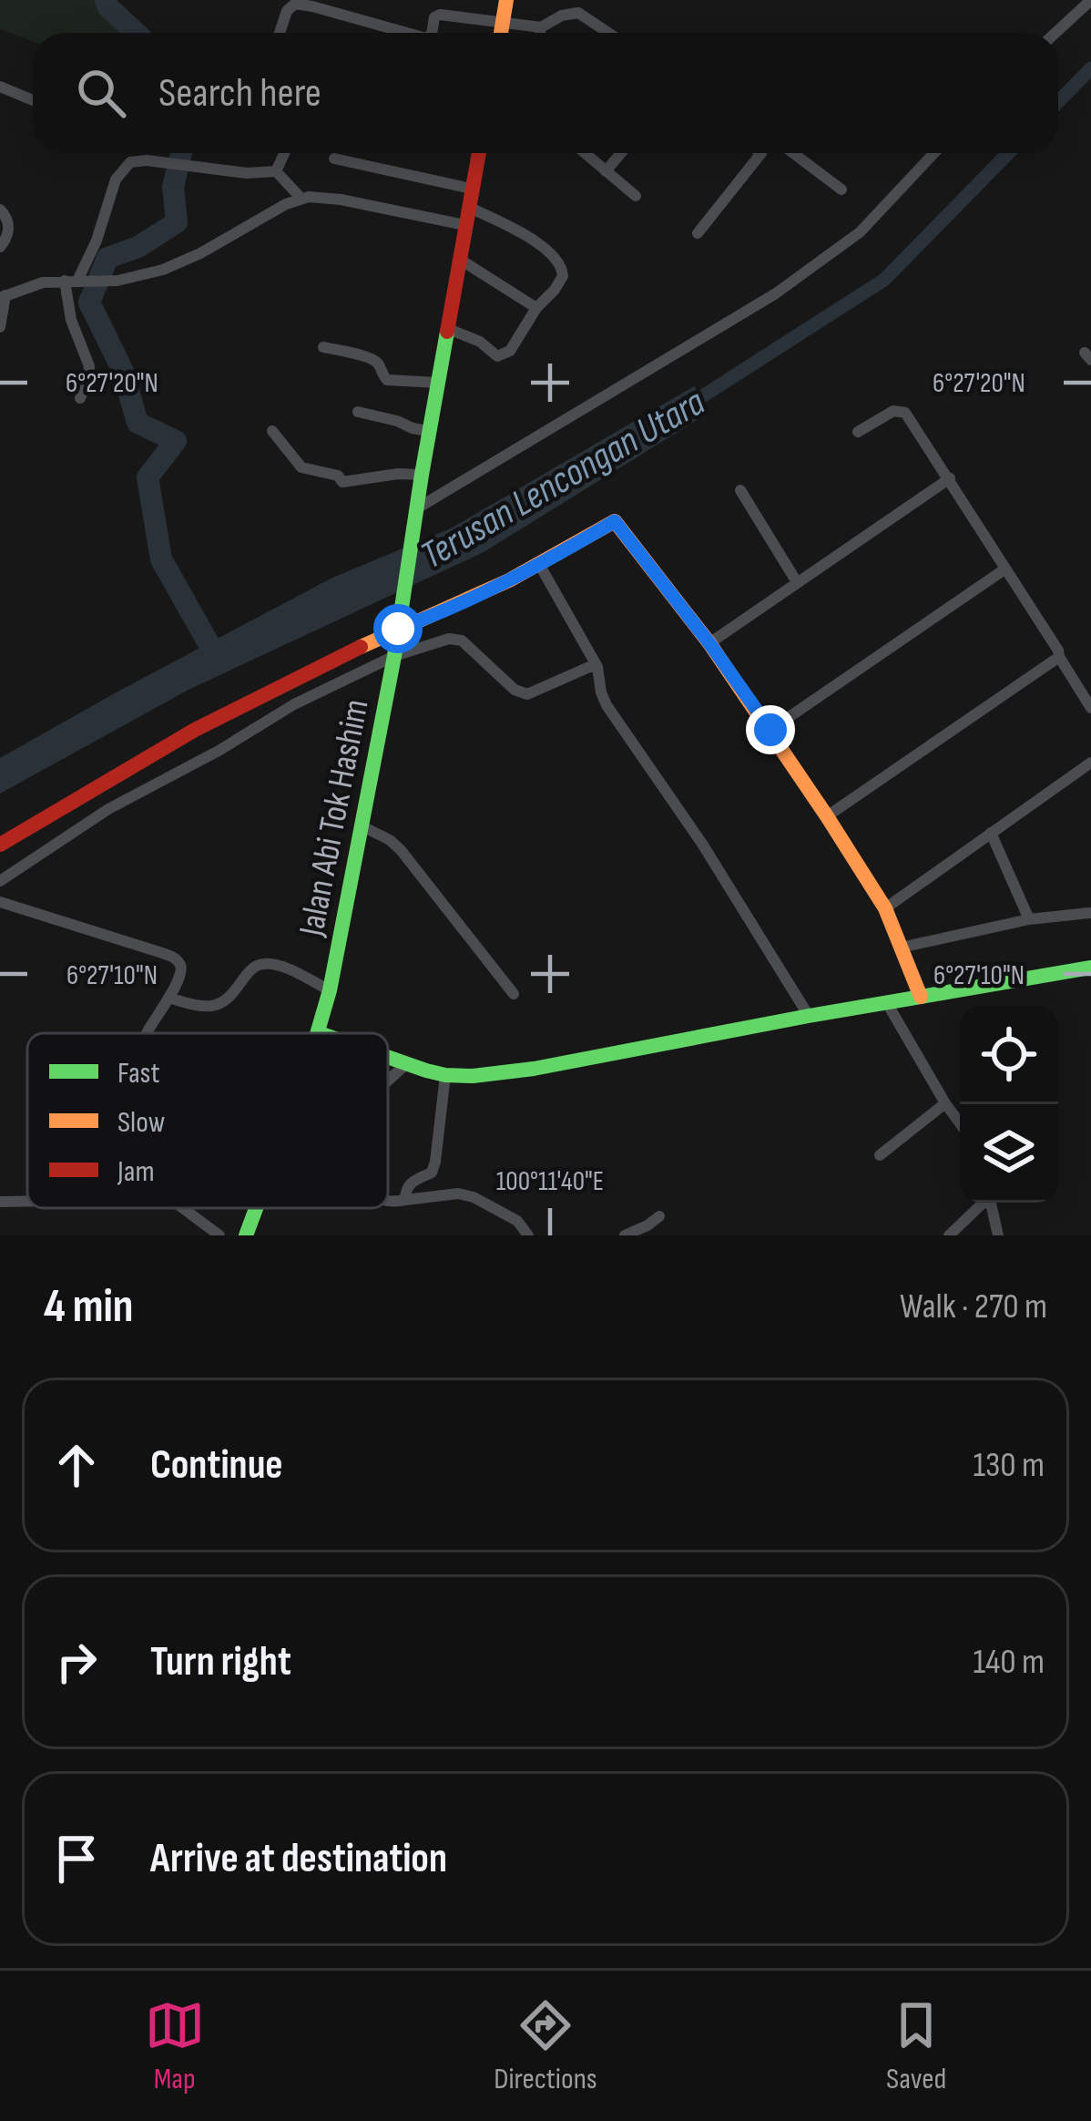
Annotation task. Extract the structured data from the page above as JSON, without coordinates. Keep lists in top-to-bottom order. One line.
{"streets":{"street":["Jalan Abi Tok Hashim"]},"water":["Terusan Lencongan Utara"],"legend":["Fast","Slow","Jam"],"page":{"search":"Search here","heading":["4 min","Walk · 270 m"],"list":[["Continue","130 m"],["Turn right","140 m"],"Arrive at destination"],"nav":["Map","Directions","Saved"]},"coordinates":["6°27'20\"N","6°27'10\"N","100°11'40\"E"]}
